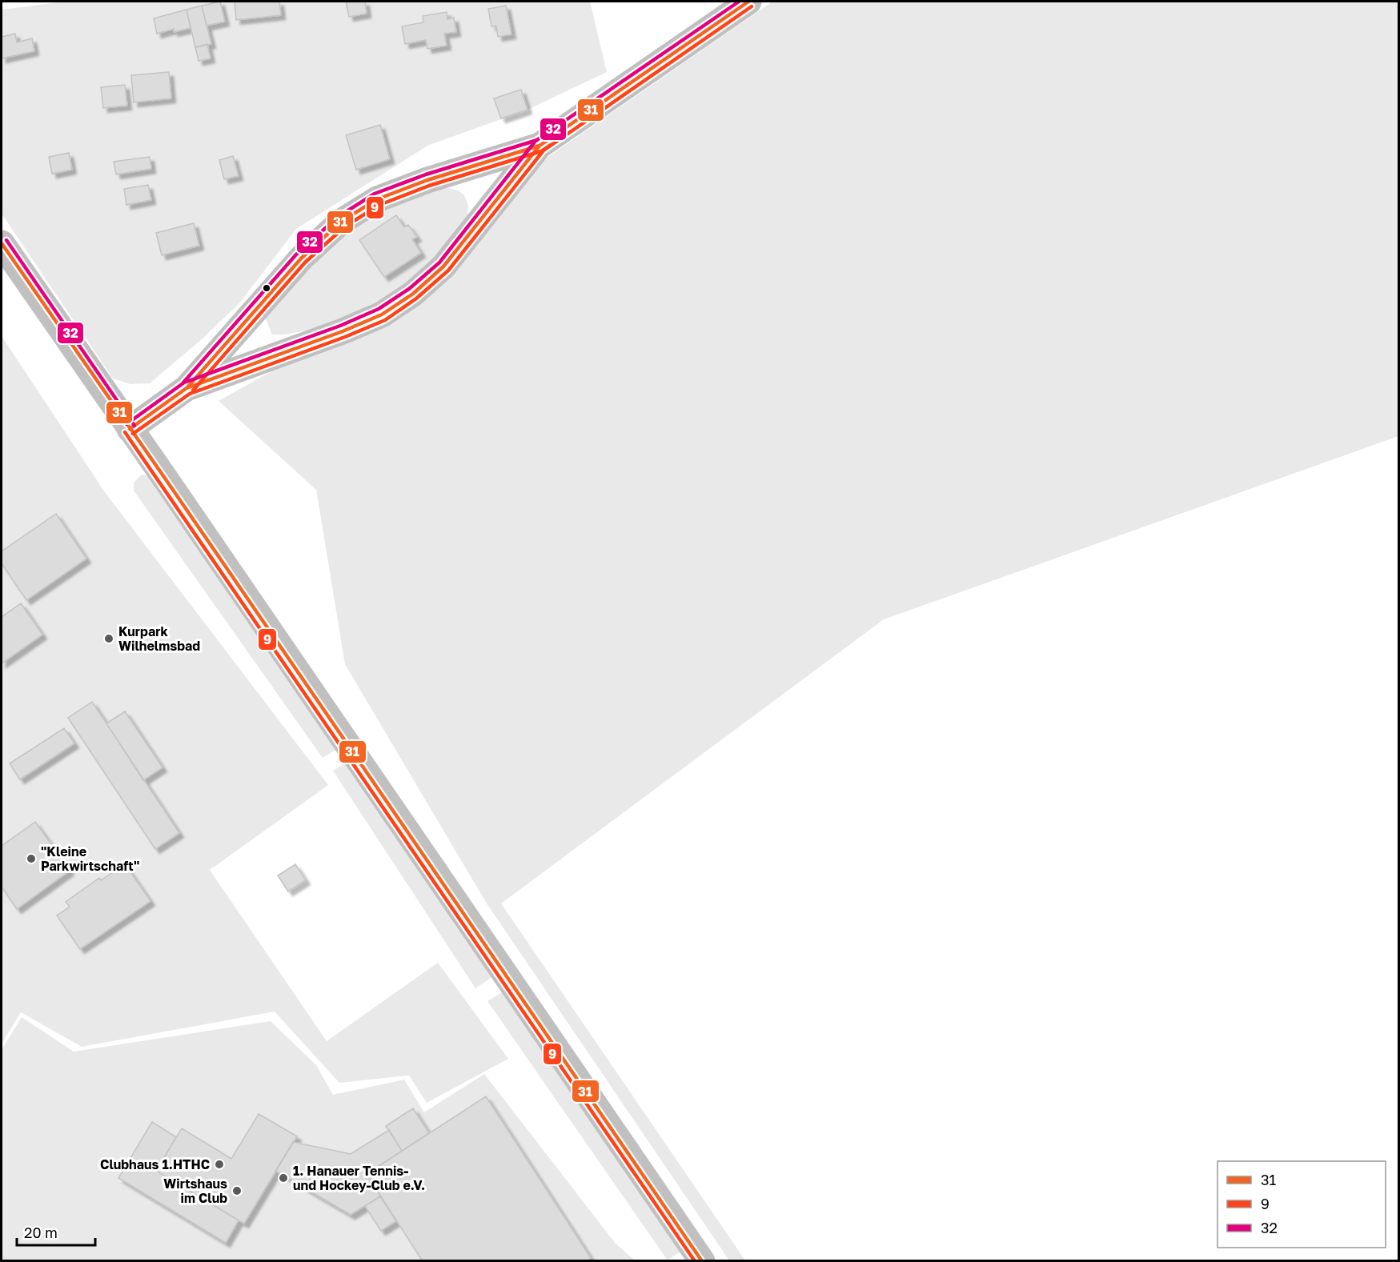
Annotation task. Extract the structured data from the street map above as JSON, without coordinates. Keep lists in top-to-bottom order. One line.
{"places":["Kurpark Wilhelmsbad","\"Kleine Parkwirtschaft\"","Clubhaus 1.HTHC","1. Hanauer Tennis- und Hockey-Club e.V.","Wirtshaus im Club"],"lines":["transit line 31","transit line 32","transit line 9"],"legend":["31","9","32"],"scale_bar":"20 m"}
